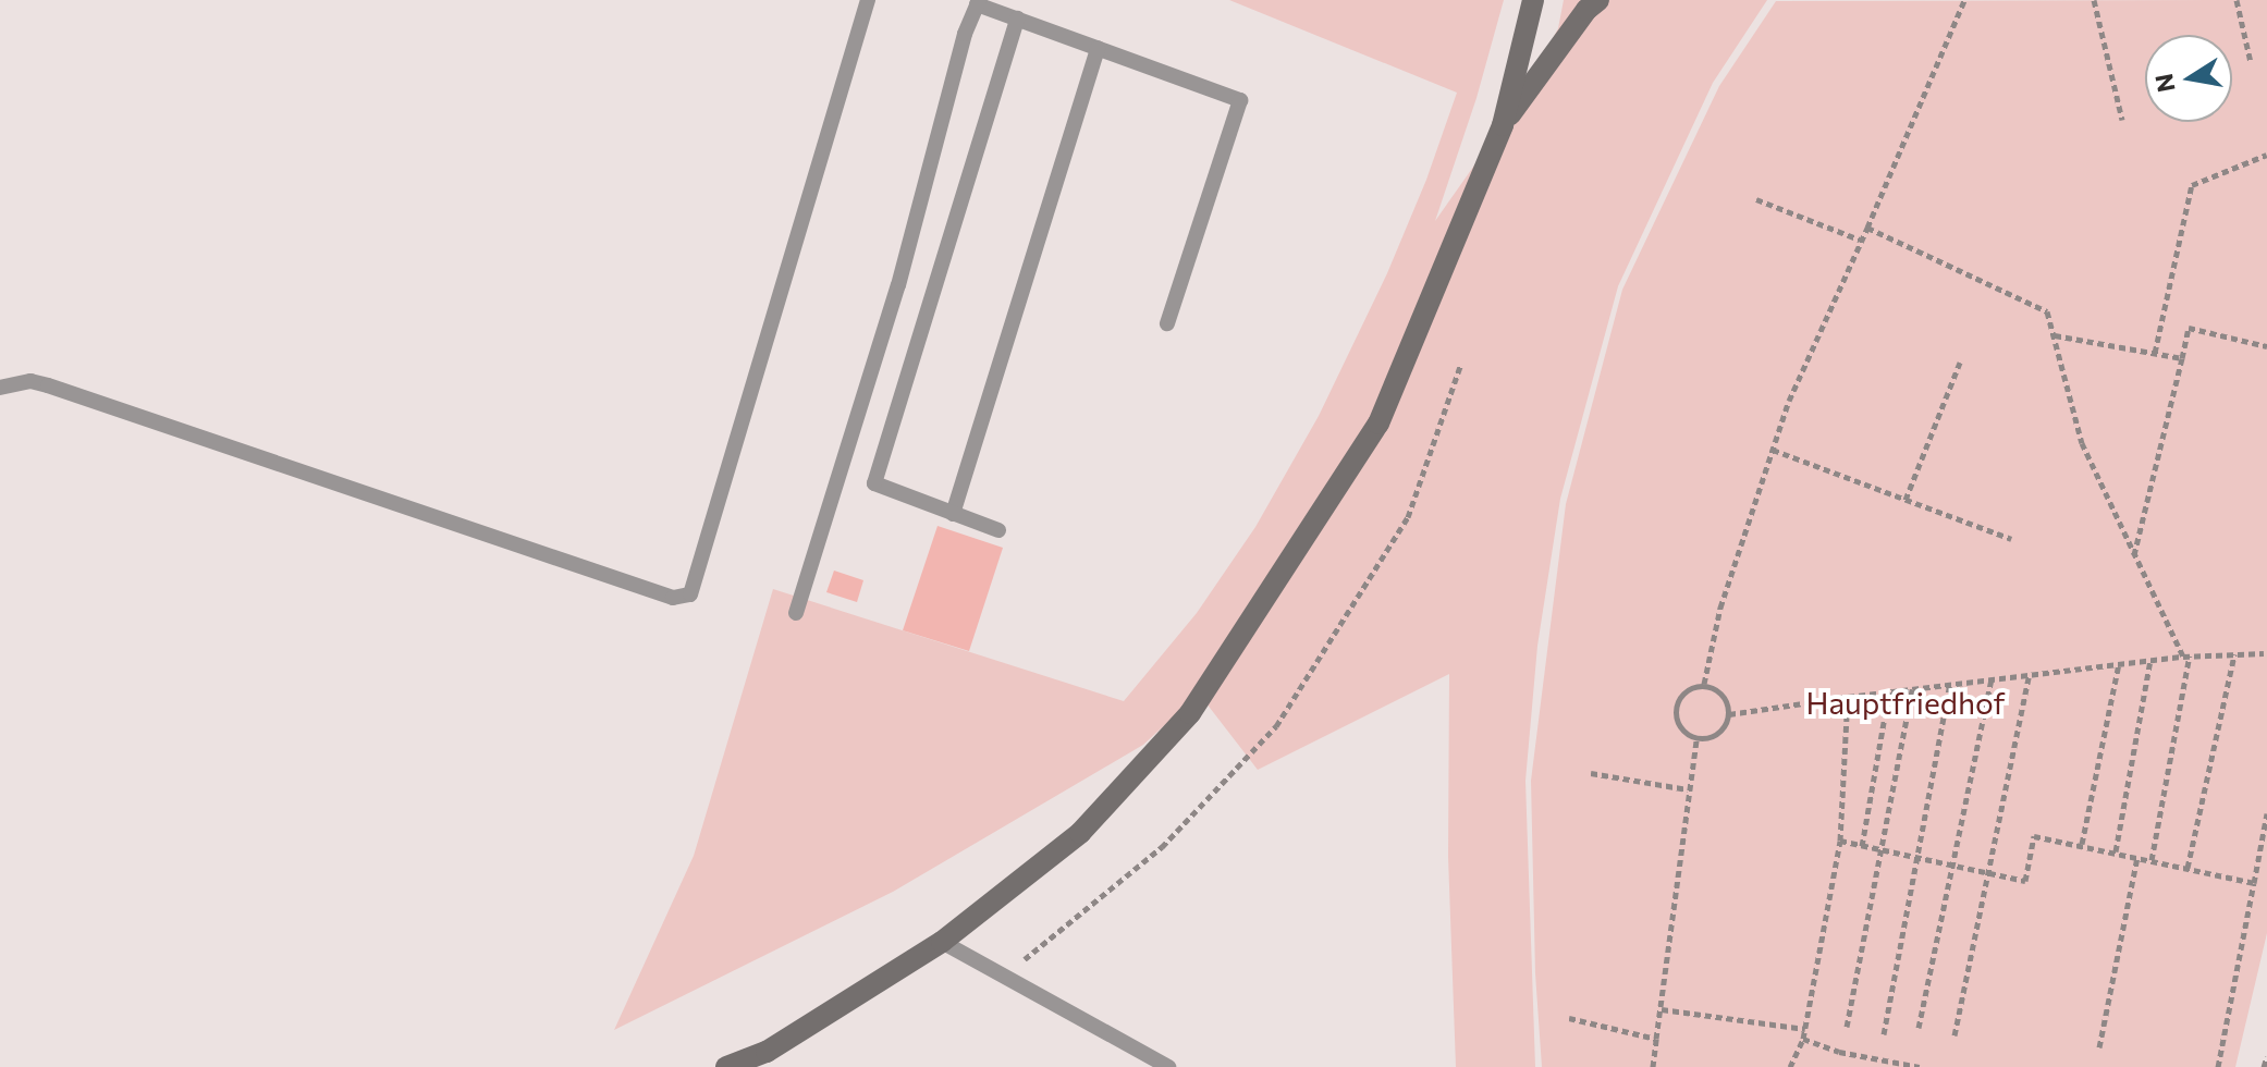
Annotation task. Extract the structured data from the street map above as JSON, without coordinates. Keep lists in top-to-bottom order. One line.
{"parks":["Hauptfriedhof"],"north":"left"}
